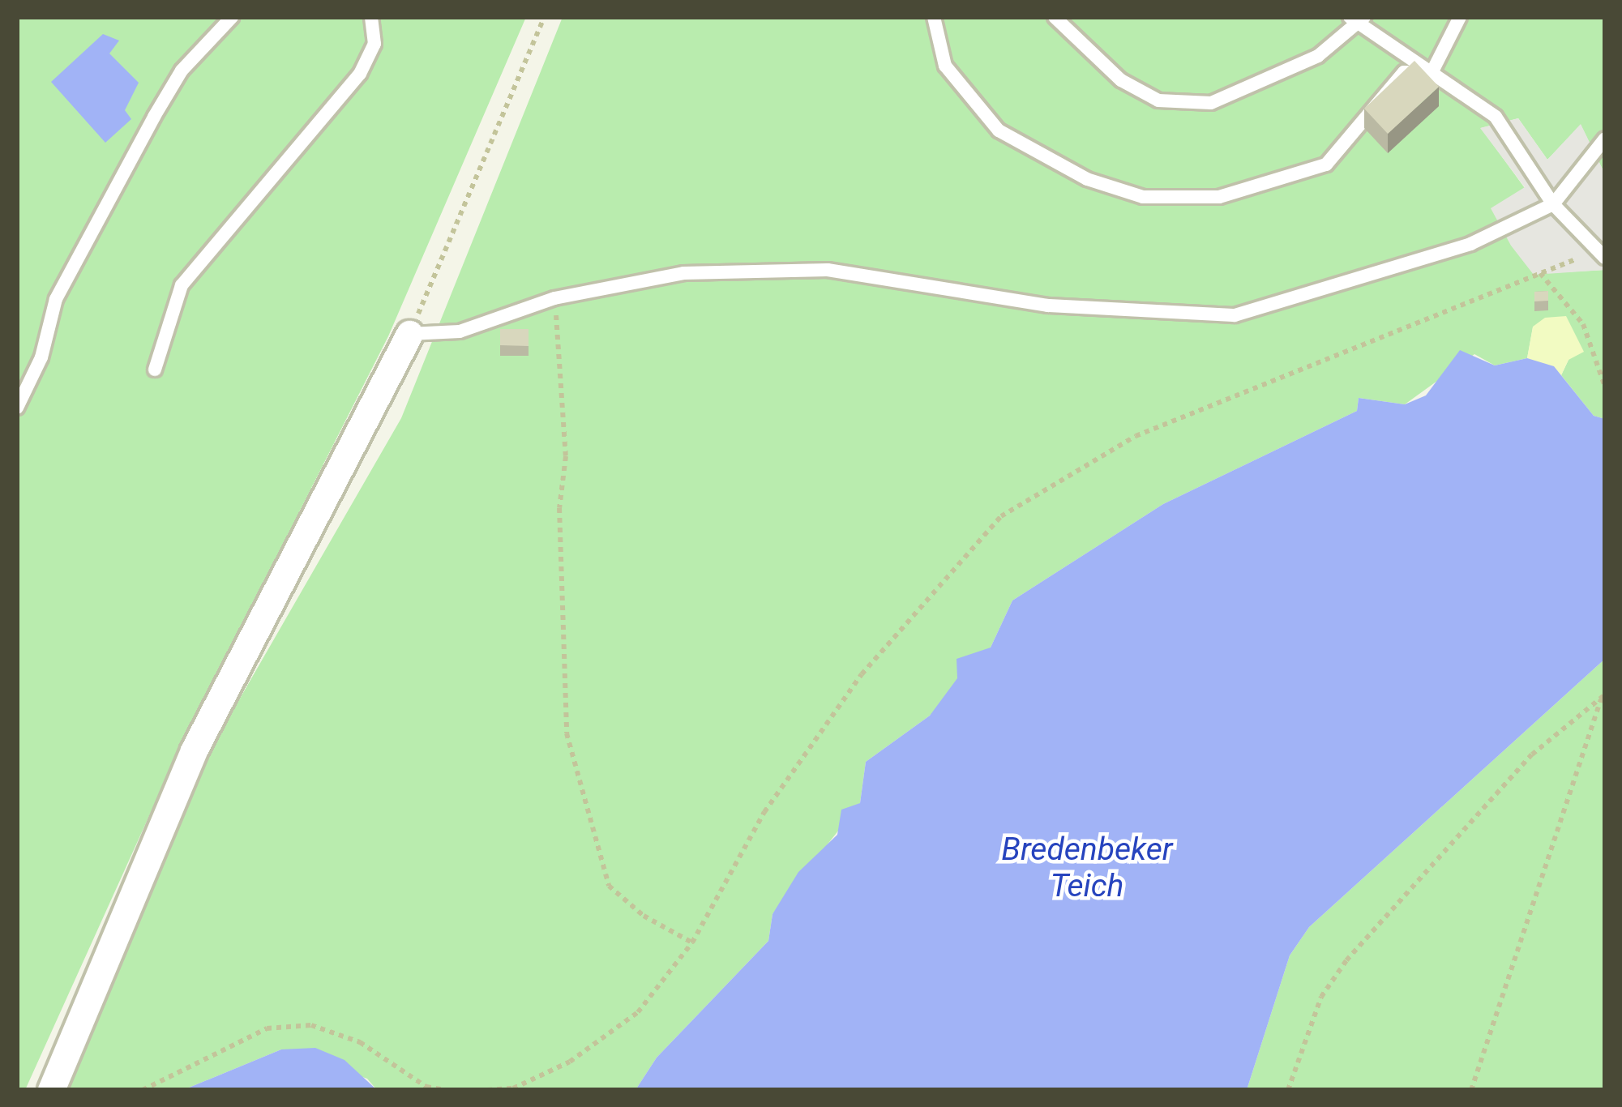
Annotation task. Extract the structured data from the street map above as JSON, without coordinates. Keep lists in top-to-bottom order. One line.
{"water":["Bredenbeker Teich"]}
